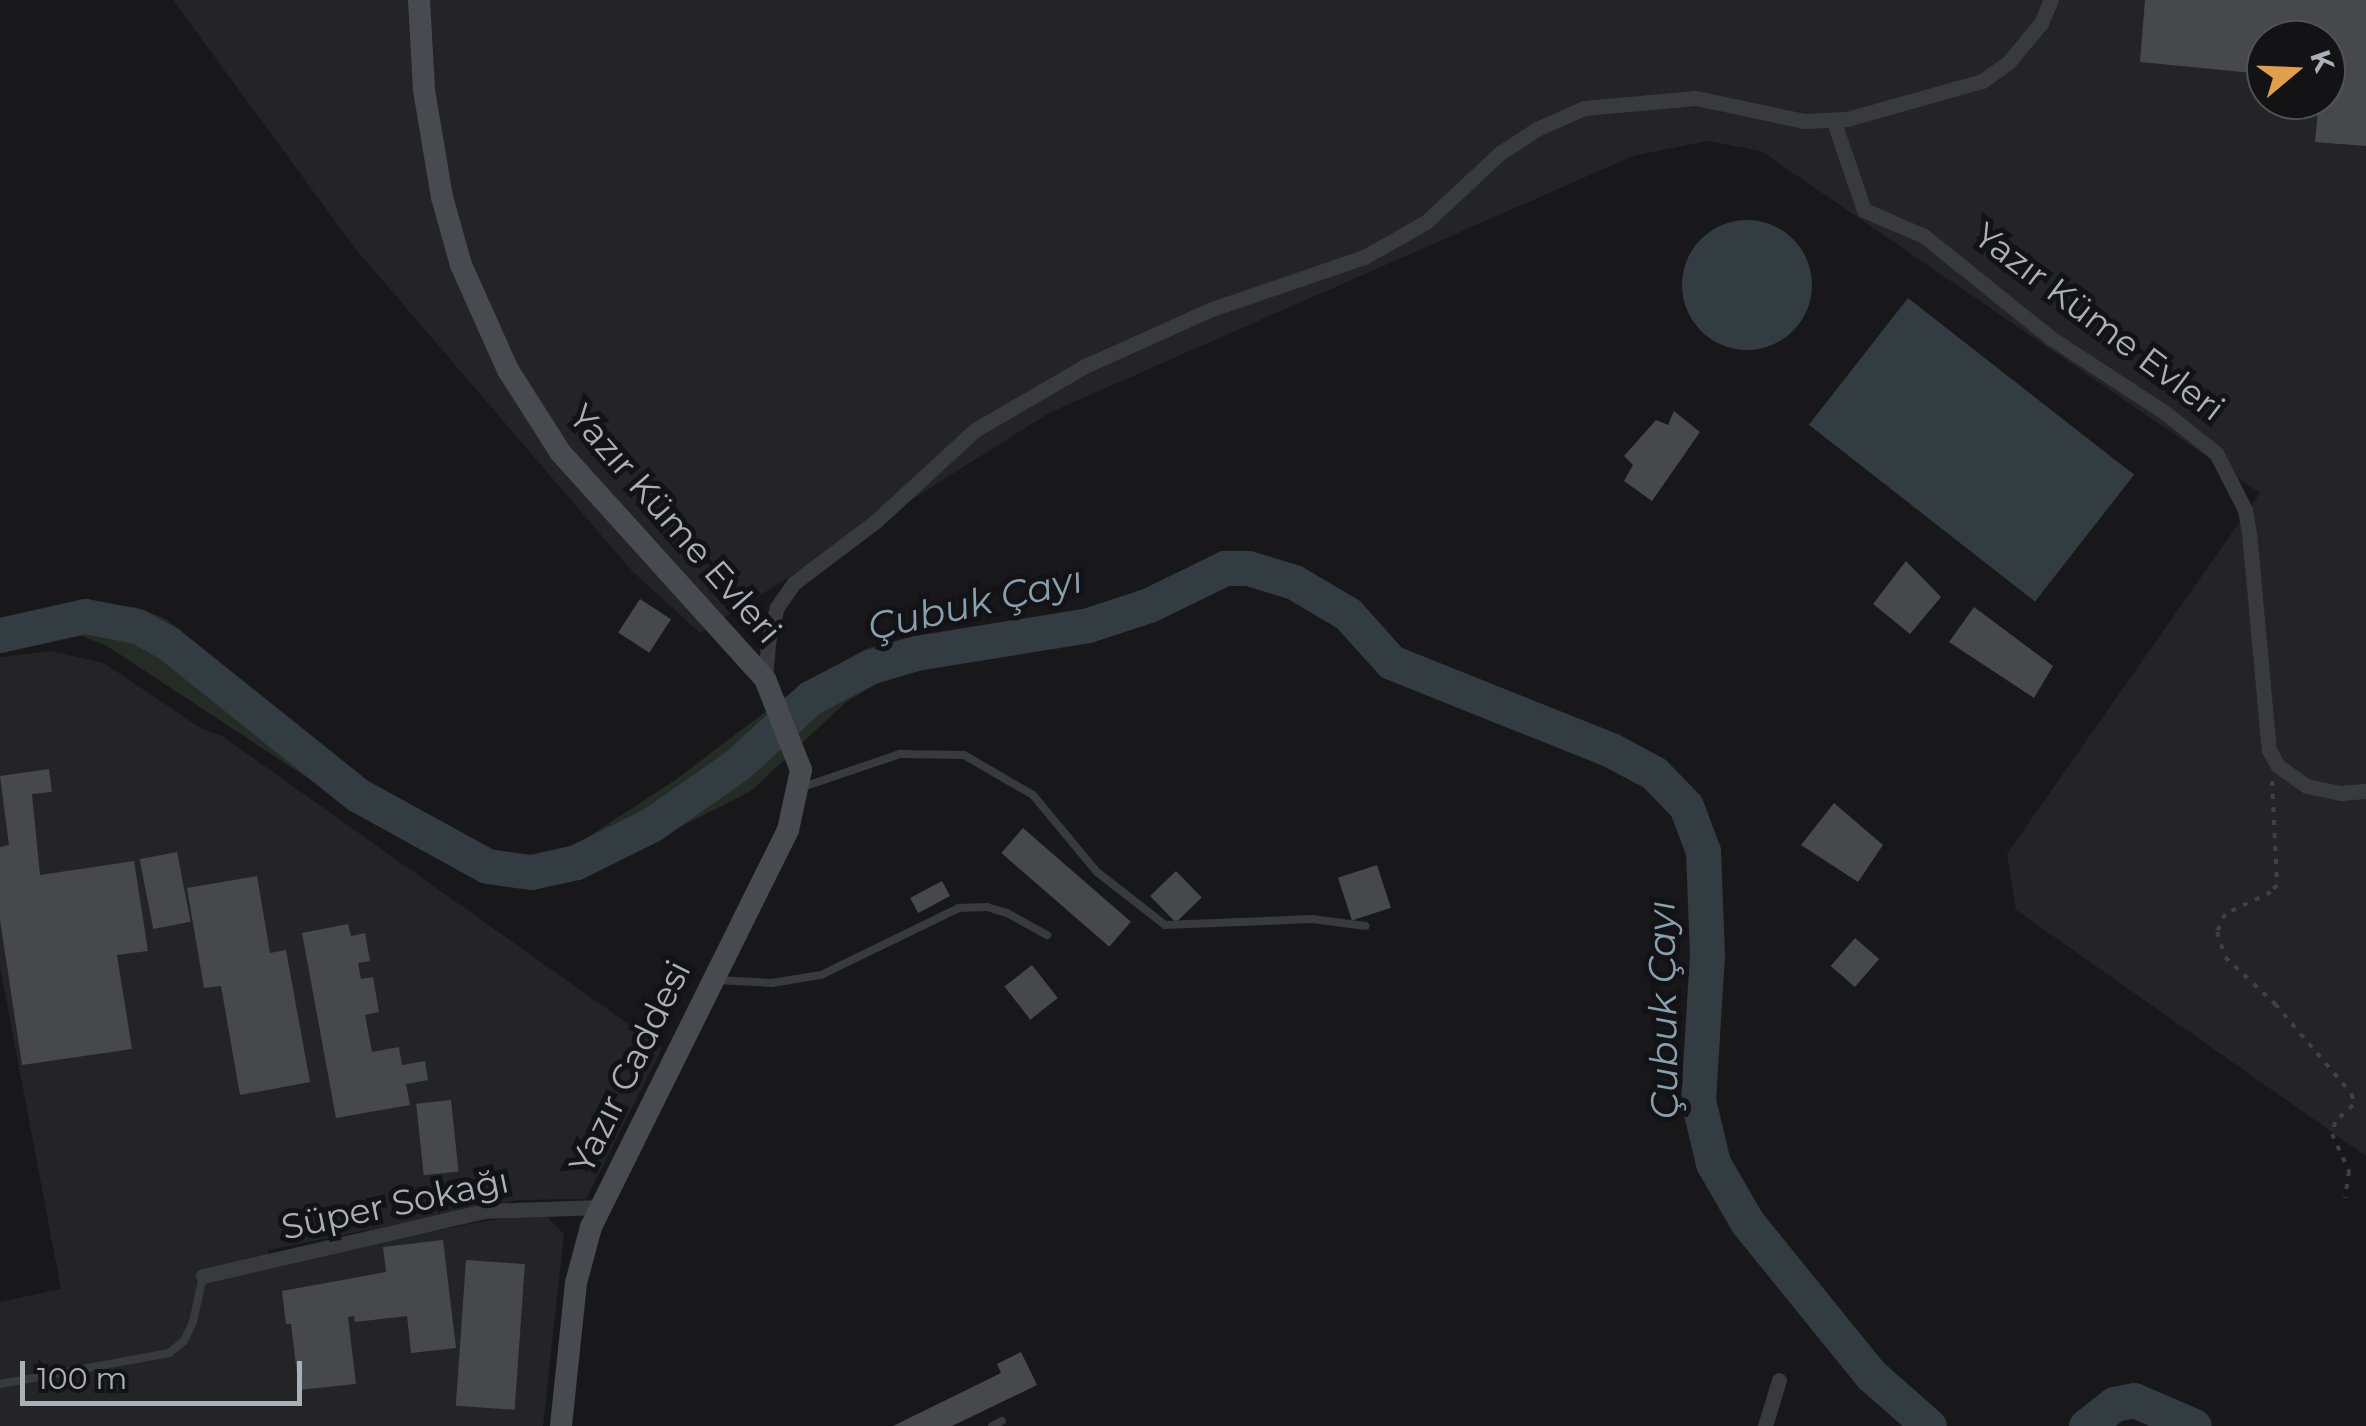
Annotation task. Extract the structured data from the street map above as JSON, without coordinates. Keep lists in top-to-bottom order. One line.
{"streets":{"street":["Yazır Küme Evleri","Yazır Caddesi","Süper Sokağı"]},"crossings":[["Yazır Küme Evleri","Yazır Caddesi"],["Yazır Caddesi","Süper Sokağı"]],"water":["Çubuk Çayı"],"scale_bar":"100 m","north":"right"}
